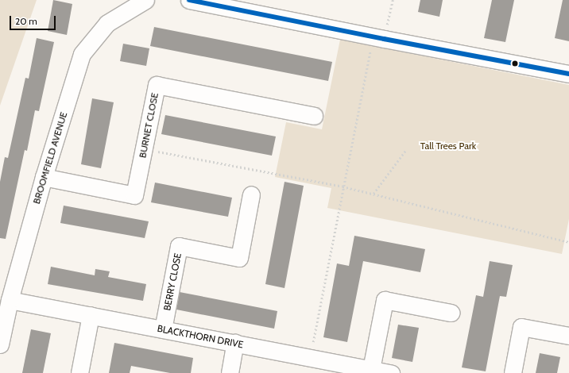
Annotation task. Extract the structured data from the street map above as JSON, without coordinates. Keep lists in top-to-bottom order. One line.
{"streets":{"street":["BURNET CLOSE","BROOMFIELD AVENUE","BERRY CLOSE","BLACKTHORN DRIVE"]},"crossings":[["BURNET CLOSE","BROOMFIELD AVENUE"],["BROOMFIELD AVENUE","BLACKTHORN DRIVE"],["BERRY CLOSE","BLACKTHORN DRIVE"]],"parks":["Tall Trees Park"],"scale_bar":"20 m"}
